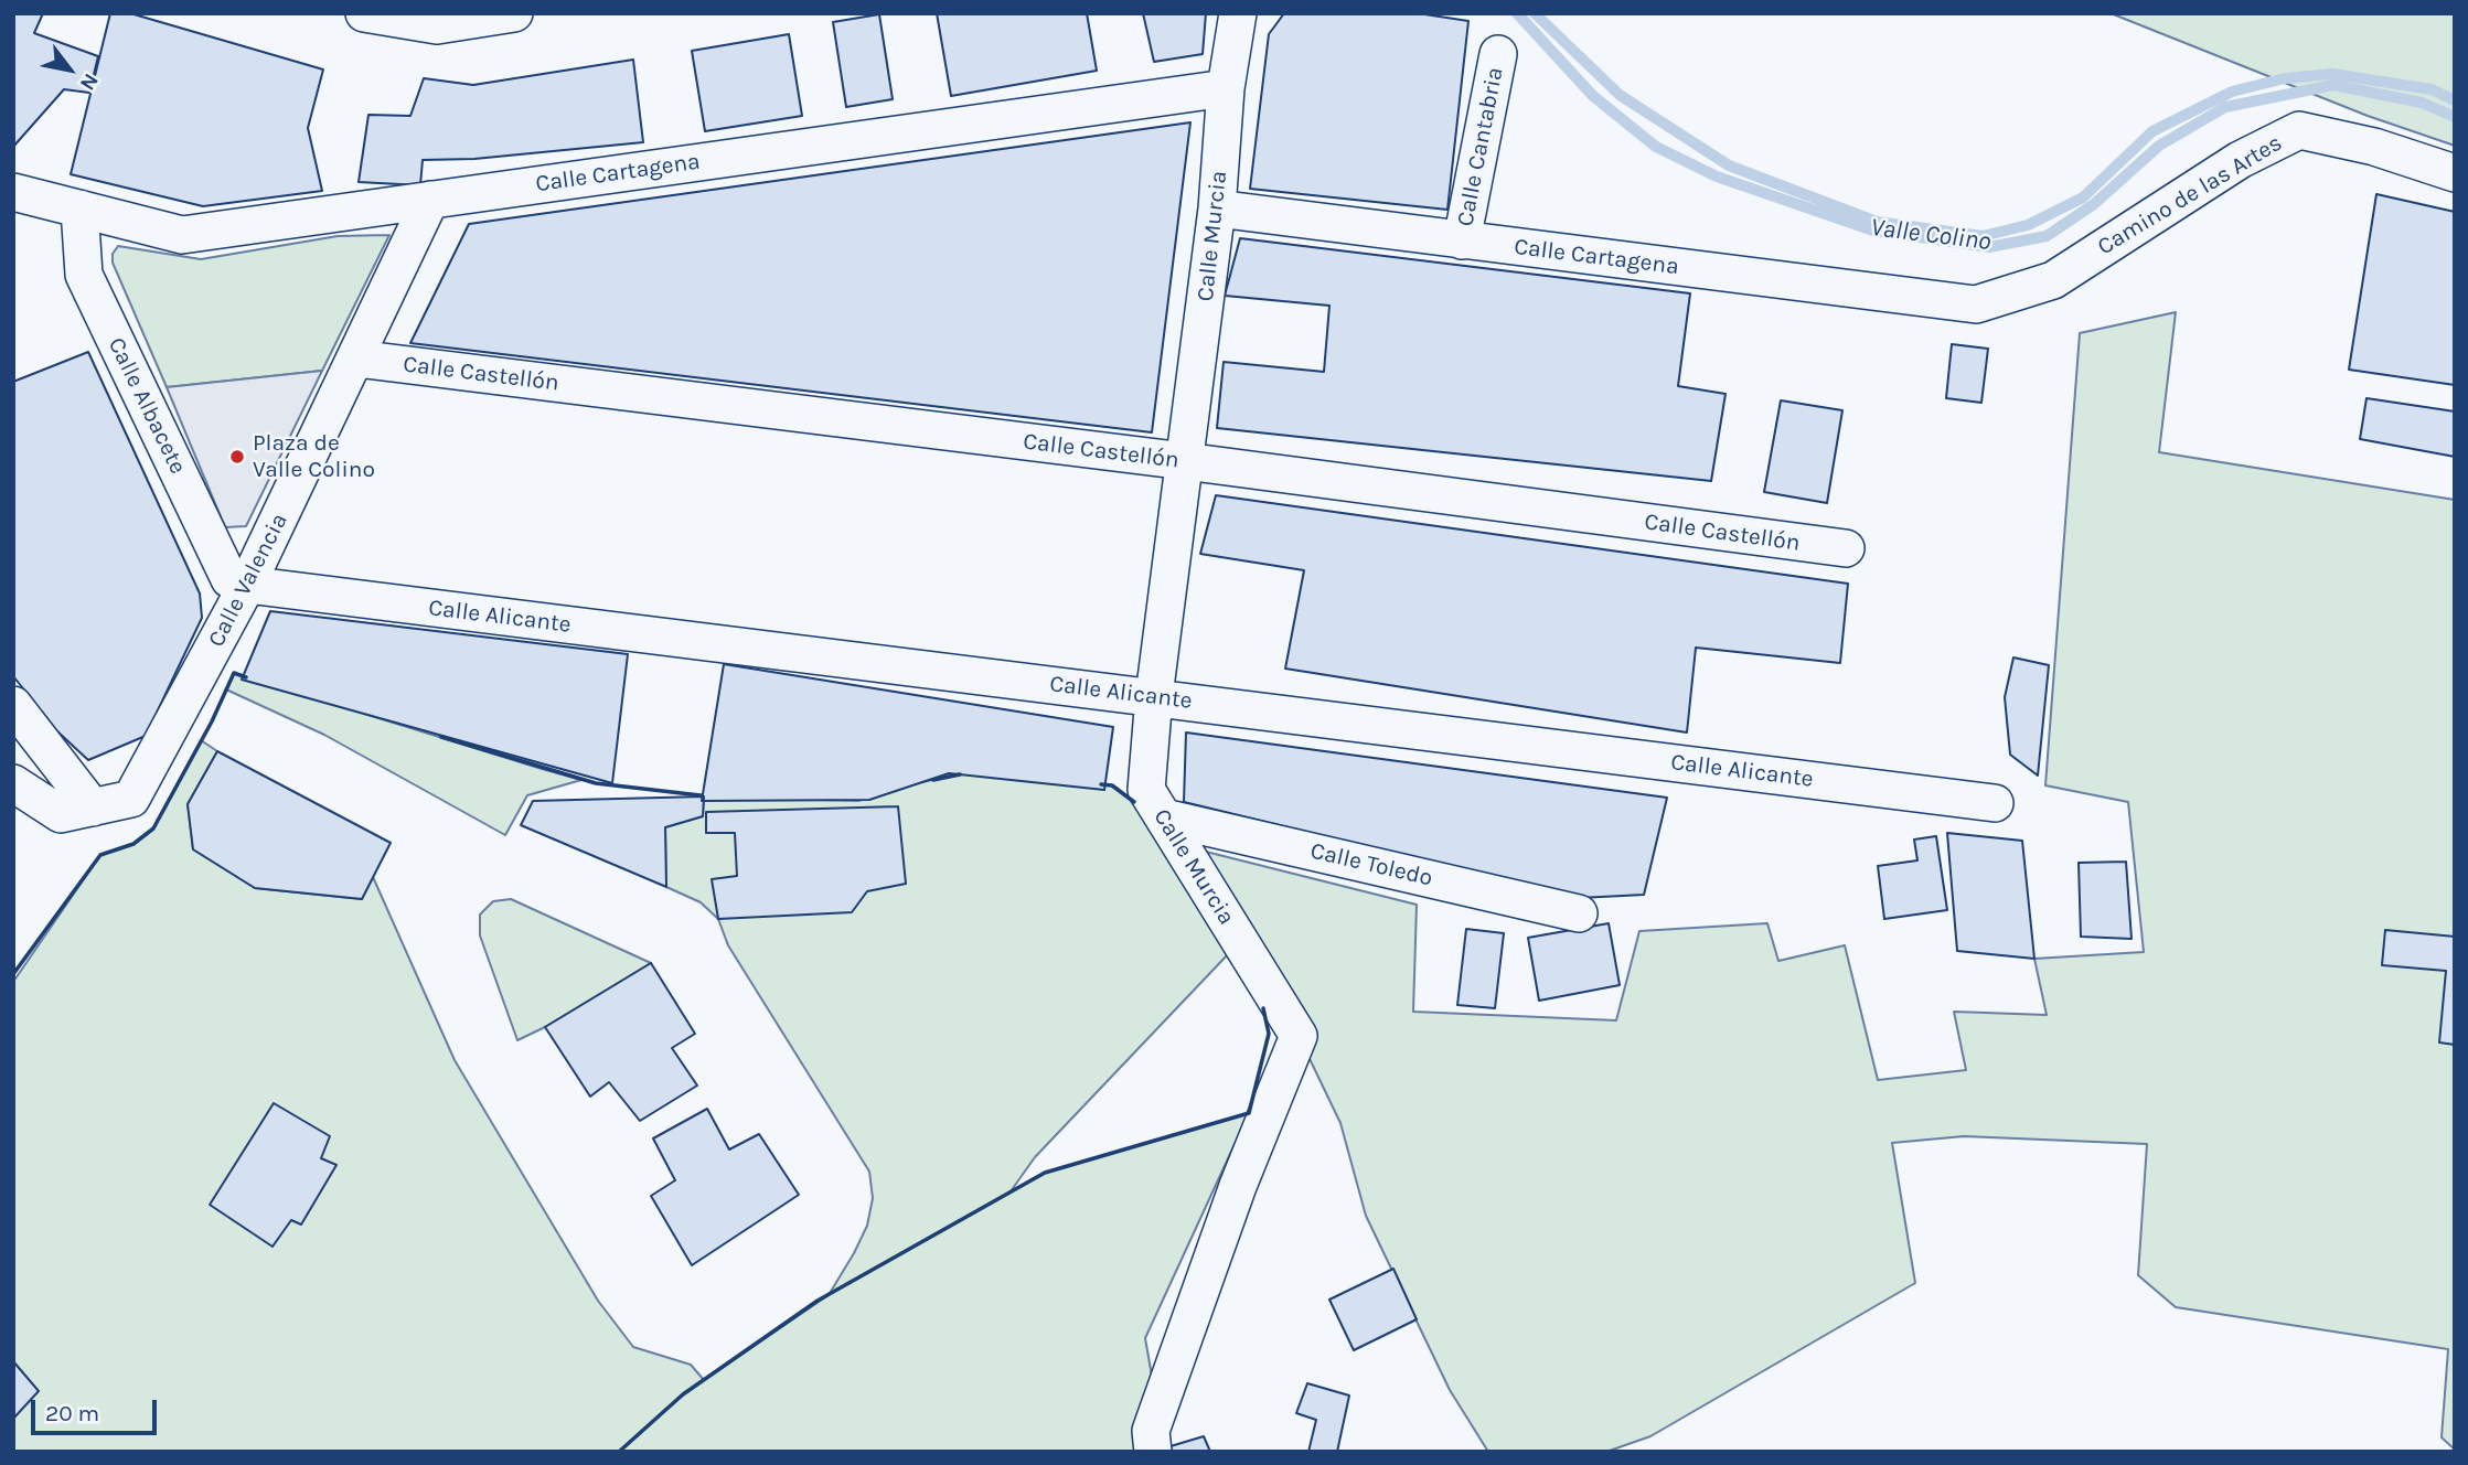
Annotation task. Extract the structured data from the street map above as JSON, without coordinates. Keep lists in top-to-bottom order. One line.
{"streets":{"street":["Calle Cantabria","Calle Cartagena","Camino de las Artes","Calle Murcia","Calle Castellón","Calle Albacete","Calle Valencia","Calle Alicante","Calle Toledo"]},"crossings":[["Calle Cantabria","Calle Cartagena"],["Calle Cartagena","Camino de las Artes"],["Calle Cartagena","Calle Murcia"],["Calle Cartagena","Calle Albacete"],["Calle Cartagena","Calle Valencia"],["Calle Murcia","Calle Castellón"],["Calle Murcia","Calle Alicante"],["Calle Murcia","Calle Toledo"],["Calle Castellón","Calle Valencia"],["Calle Albacete","Calle Valencia"],["Calle Albacete","Calle Alicante"],["Calle Valencia","Calle Alicante"]],"water":["Valle Colino"],"places":["Plaza de Valle Colino"],"scale_bar":"20 m","north":"bottom right"}
